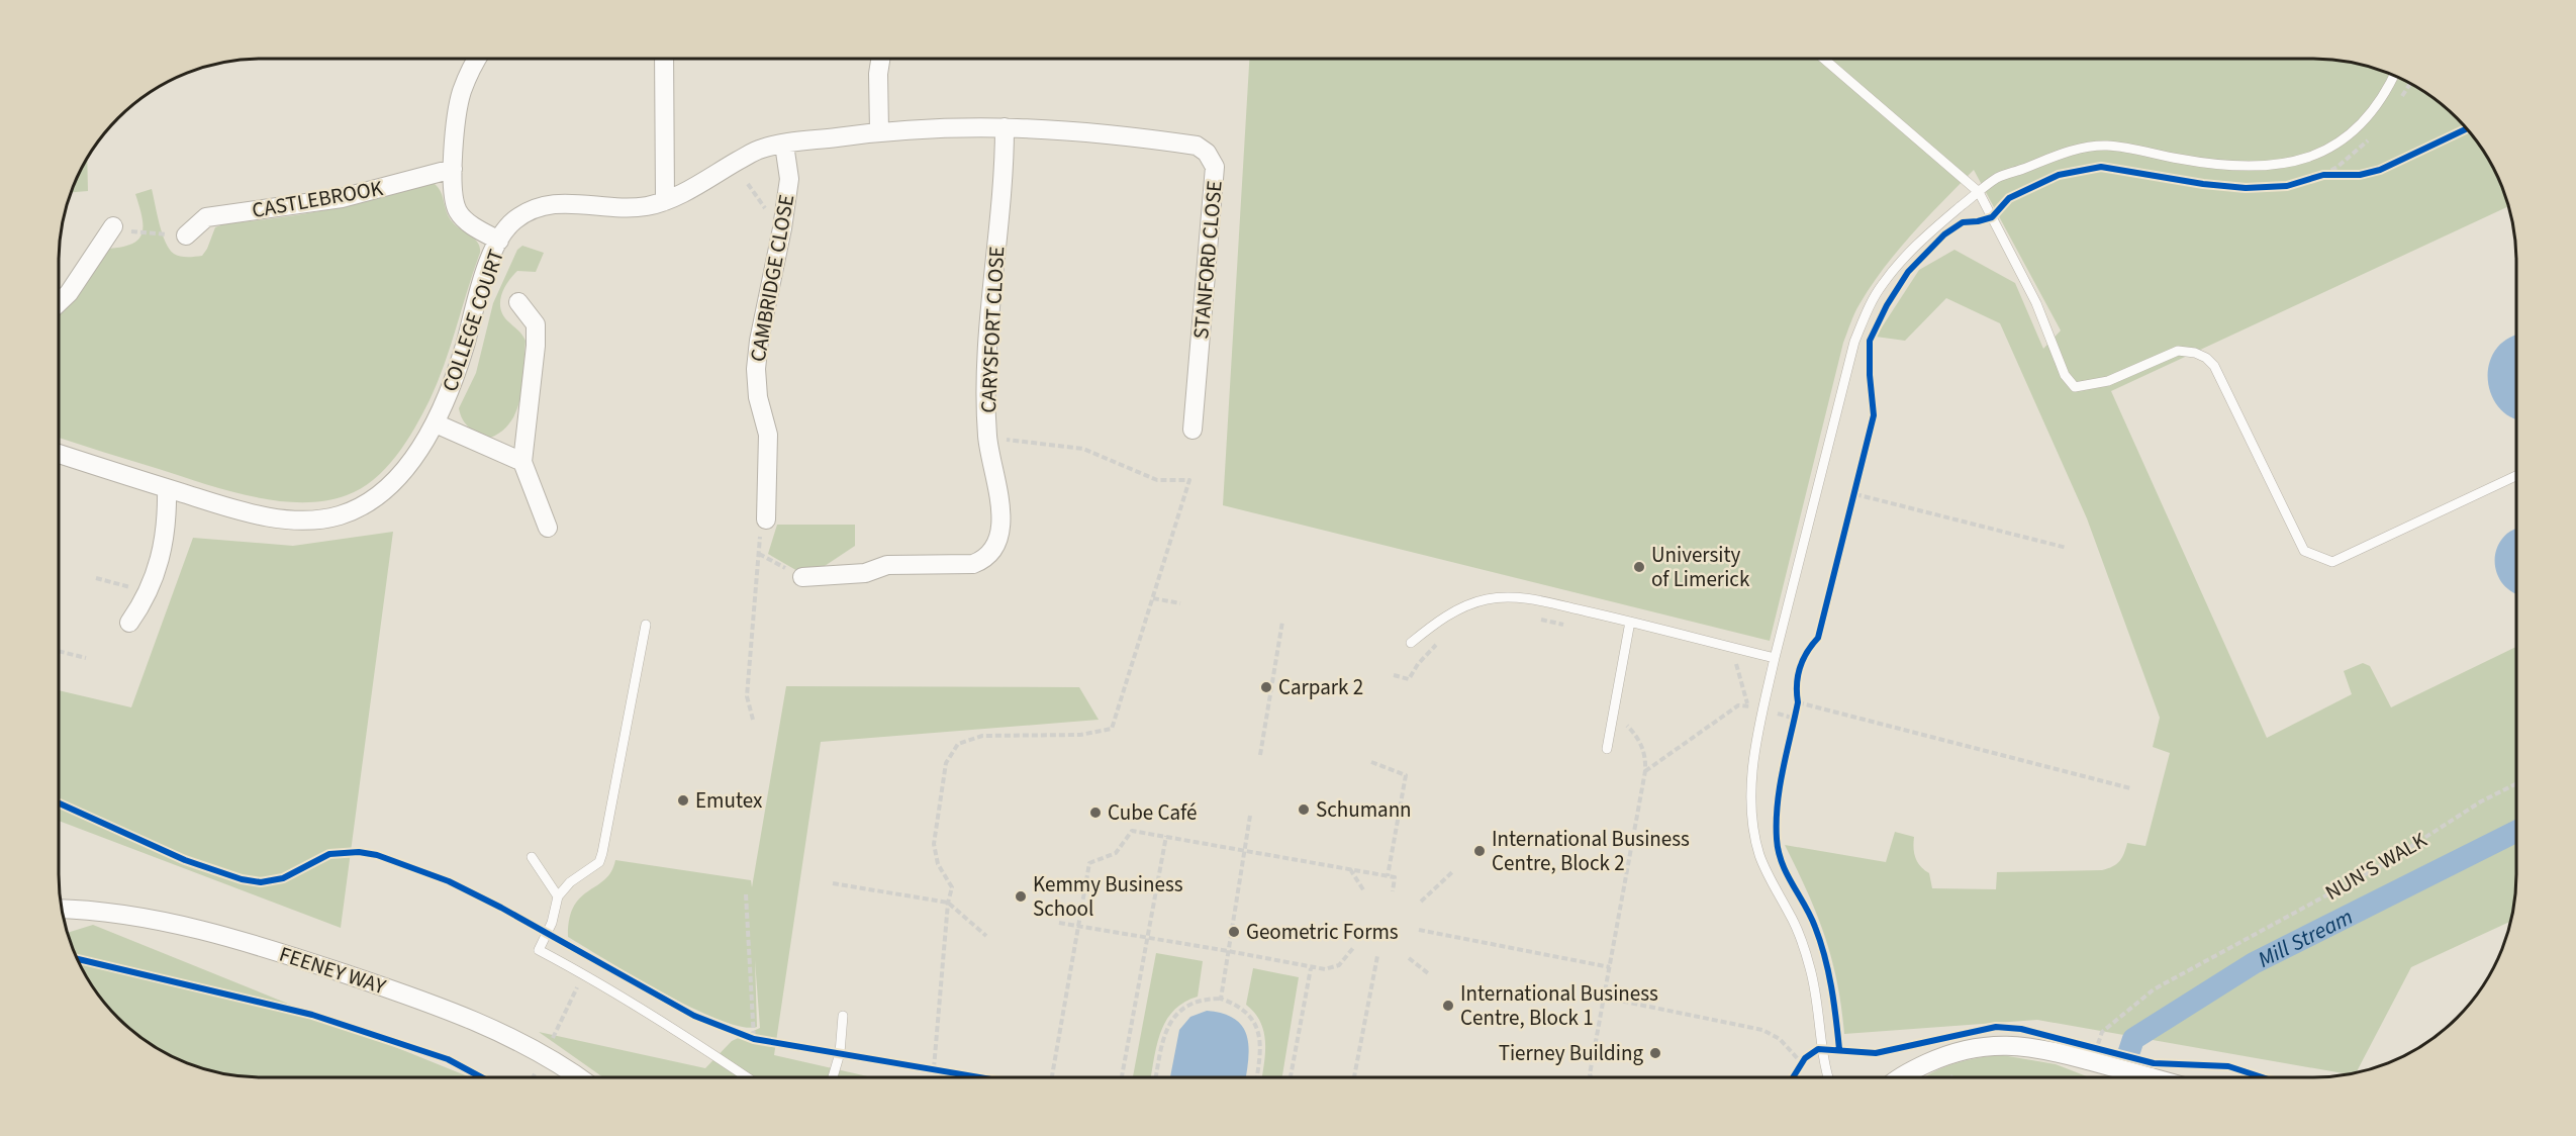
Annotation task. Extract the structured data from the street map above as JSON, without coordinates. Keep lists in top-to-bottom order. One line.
{"streets":{"street":["CASTLEBROOK","STANFORD CLOSE","CAMBRIDGE CLOSE","COLLEGE COURT","CARYSFORT CLOSE","FEENEY WAY"],"path":["NUN'S WALK"]},"crossings":[["STANFORD CLOSE","COLLEGE COURT"],["STANFORD CLOSE","CARYSFORT CLOSE"],["CAMBRIDGE CLOSE","COLLEGE COURT"],["COLLEGE COURT","CARYSFORT CLOSE"]],"water":["Mill Stream"],"places":["University of Limerick","Carpark 2","Emutex","Schumann","Cube Café","International Business Centre, Block 2","Kemmy Business School","Geometric Forms","International Business Centre, Block 1","Tierney Building"]}
